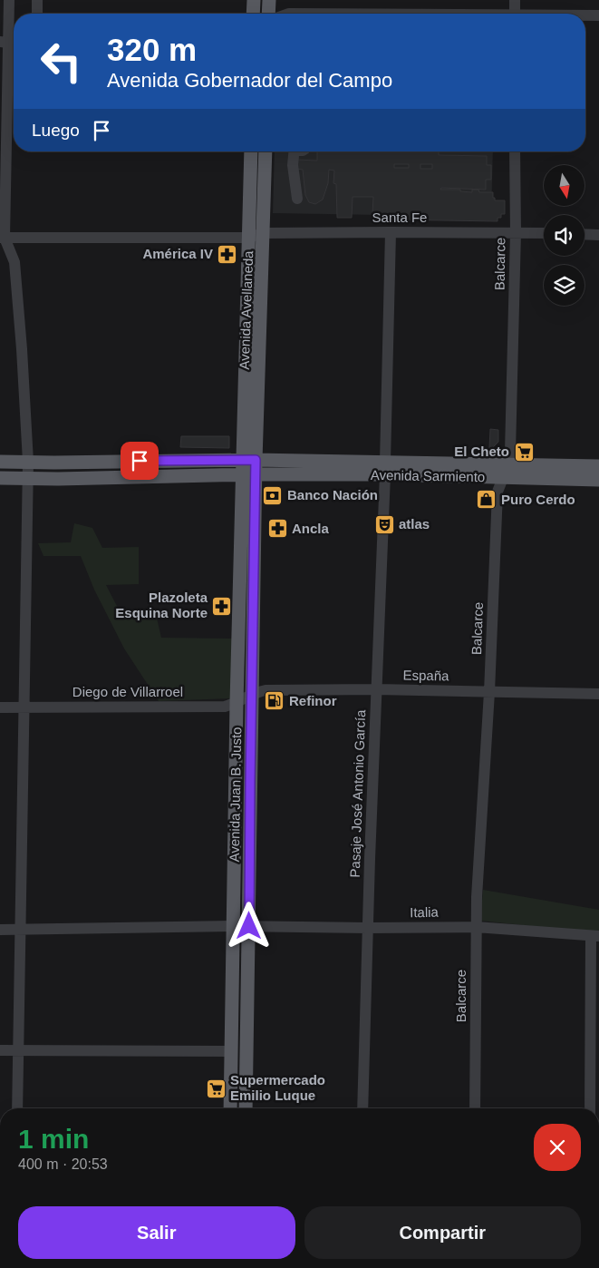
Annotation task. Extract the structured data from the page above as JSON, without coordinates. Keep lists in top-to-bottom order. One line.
{"streets":{"main road":["Avenida Avellaneda","Avenida Sarmiento","Avenida Juan B. Justo"],"street":["Santa Fe","Balcarce","España","Diego de Villarroel","Pasaje José Antonio García","Italia"]},"crossings":[["Santa Fe","Balcarce"],["Santa Fe","Avenida Avellaneda"],["Santa Fe","Pasaje José Antonio García"],["Balcarce","Avenida Sarmiento"],["Balcarce","España"],["Balcarce","Italia"],["Avenida Avellaneda","Avenida Sarmiento"],["Avenida Avellaneda","Avenida Juan B. Justo"],["Avenida Sarmiento","Pasaje José Antonio García"],["Avenida Sarmiento","Avenida Juan B. Justo"],["España","Diego de Villarroel"],["España","Pasaje José Antonio García"],["España","Avenida Juan B. Justo"],["Diego de Villarroel","Avenida Juan B. Justo"],["Pasaje José Antonio García","Italia"],["Avenida Juan B. Justo","Italia"]],"places":{"pharmacy":["América IV","Ancla","Plazoleta Esquina Norte"],"supermarket":["El Cheto","Supermercado Emilio Luque"],"bank":["Banco Nación"],"shop":["Puro Cerdo"],"theatre":["atlas"],"fuel station":["Refinor"]},"north":"bottom","page":{"turn":["320 m","Avenida Gobernador del Campo"],"then":"Luego","heading":["1 min","400 m · 20:53"],"buttons":["Salir","Compartir"]}}
